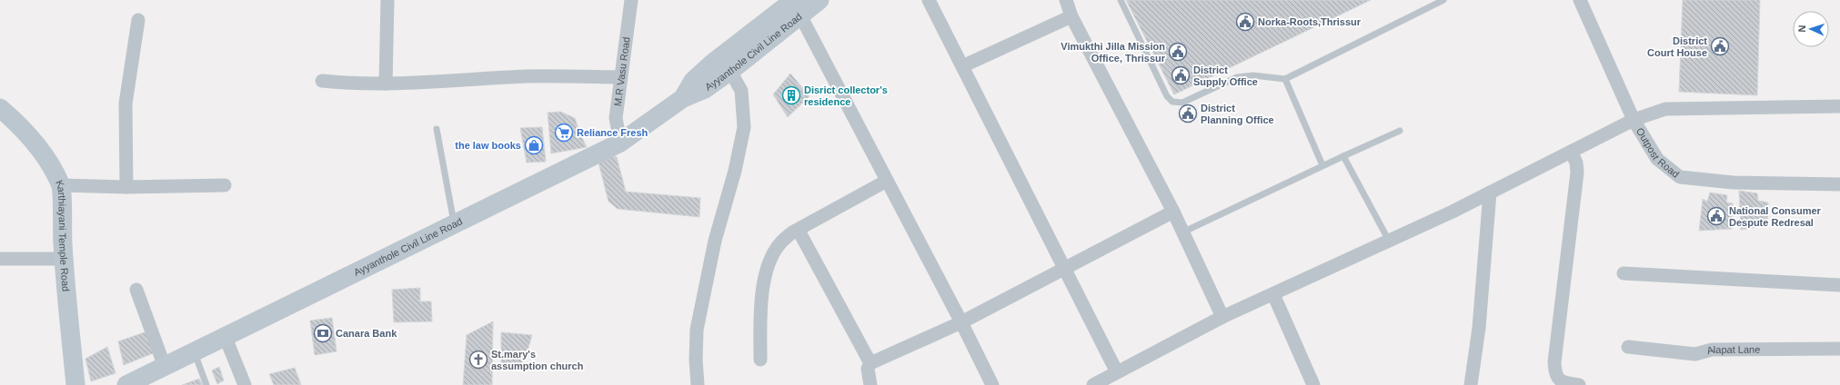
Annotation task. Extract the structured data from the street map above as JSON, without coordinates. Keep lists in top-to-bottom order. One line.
{"streets":{"main road":["Ayyanthole Civil Line Road","Karthiayani Temple Road"],"street":["M.R Vasu Road","Outpost Road","Alapat Lane"]},"crossings":[["Ayyanthole Civil Line Road","M.R Vasu Road"]],"places":{"public building":["Norka-Roots,Thrissur","District Court House","Vimukthi Jilla Mission Office, Thrissur","District Supply Office","District Planning Office","National Consumer Despute Redresal"],"building":["Disrict collector's residence"],"supermarket":["Reliance Fresh"],"shop":["the law books"],"bank":["Canara Bank"],"church":["St.mary's assumption church"]},"north":"left"}
